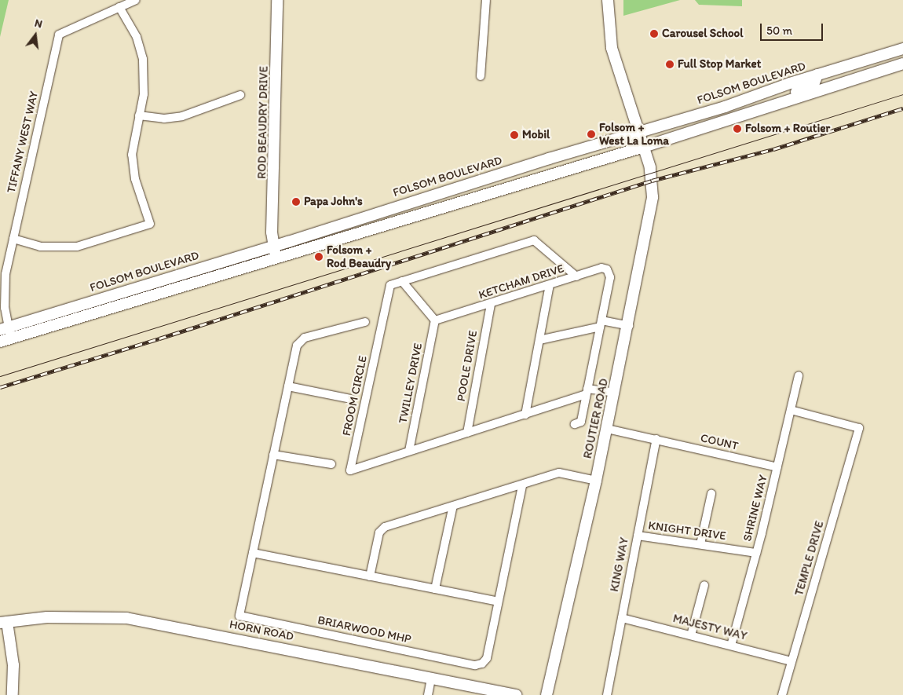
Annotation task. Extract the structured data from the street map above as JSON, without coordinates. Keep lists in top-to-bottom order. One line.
{"streets":{"main road":["FOLSOM BOULEVARD","ROD BEAUDRY DRIVE","ROUTIER ROAD","HORN ROAD"],"street":["TIFFANY WEST WAY","KETCHAM DRIVE","POOLE DRIVE","TWILLEY DRIVE","FROOM CIRCLE","COUNT","SHRINE WAY","KNIGHT DRIVE","TEMPLE DRIVE","KING WAY","MAJESTY WAY","BRIARWOOD MHP"]},"crossings":[["FOLSOM BOULEVARD","ROD BEAUDRY DRIVE"],["FOLSOM BOULEVARD","TIFFANY WEST WAY"],["FOLSOM BOULEVARD","ROUTIER ROAD"],["KETCHAM DRIVE","POOLE DRIVE"],["KETCHAM DRIVE","TWILLEY DRIVE"],["KETCHAM DRIVE","FROOM CIRCLE"],["POOLE DRIVE","FROOM CIRCLE"],["TWILLEY DRIVE","FROOM CIRCLE"],["ROUTIER ROAD","COUNT"],["COUNT","SHRINE WAY"],["COUNT","KING WAY"],["SHRINE WAY","KNIGHT DRIVE"],["SHRINE WAY","TEMPLE DRIVE"],["SHRINE WAY","MAJESTY WAY"],["KNIGHT DRIVE","KING WAY"],["TEMPLE DRIVE","MAJESTY WAY"],["KING WAY","MAJESTY WAY"]],"places":["Carousel School","Full Stop Market","Folsom + Routier","Folsom + West La Loma","Mobil","Papa John's","Folsom + Rod Beaudry"],"scale_bar":"50 m","north":"top"}
